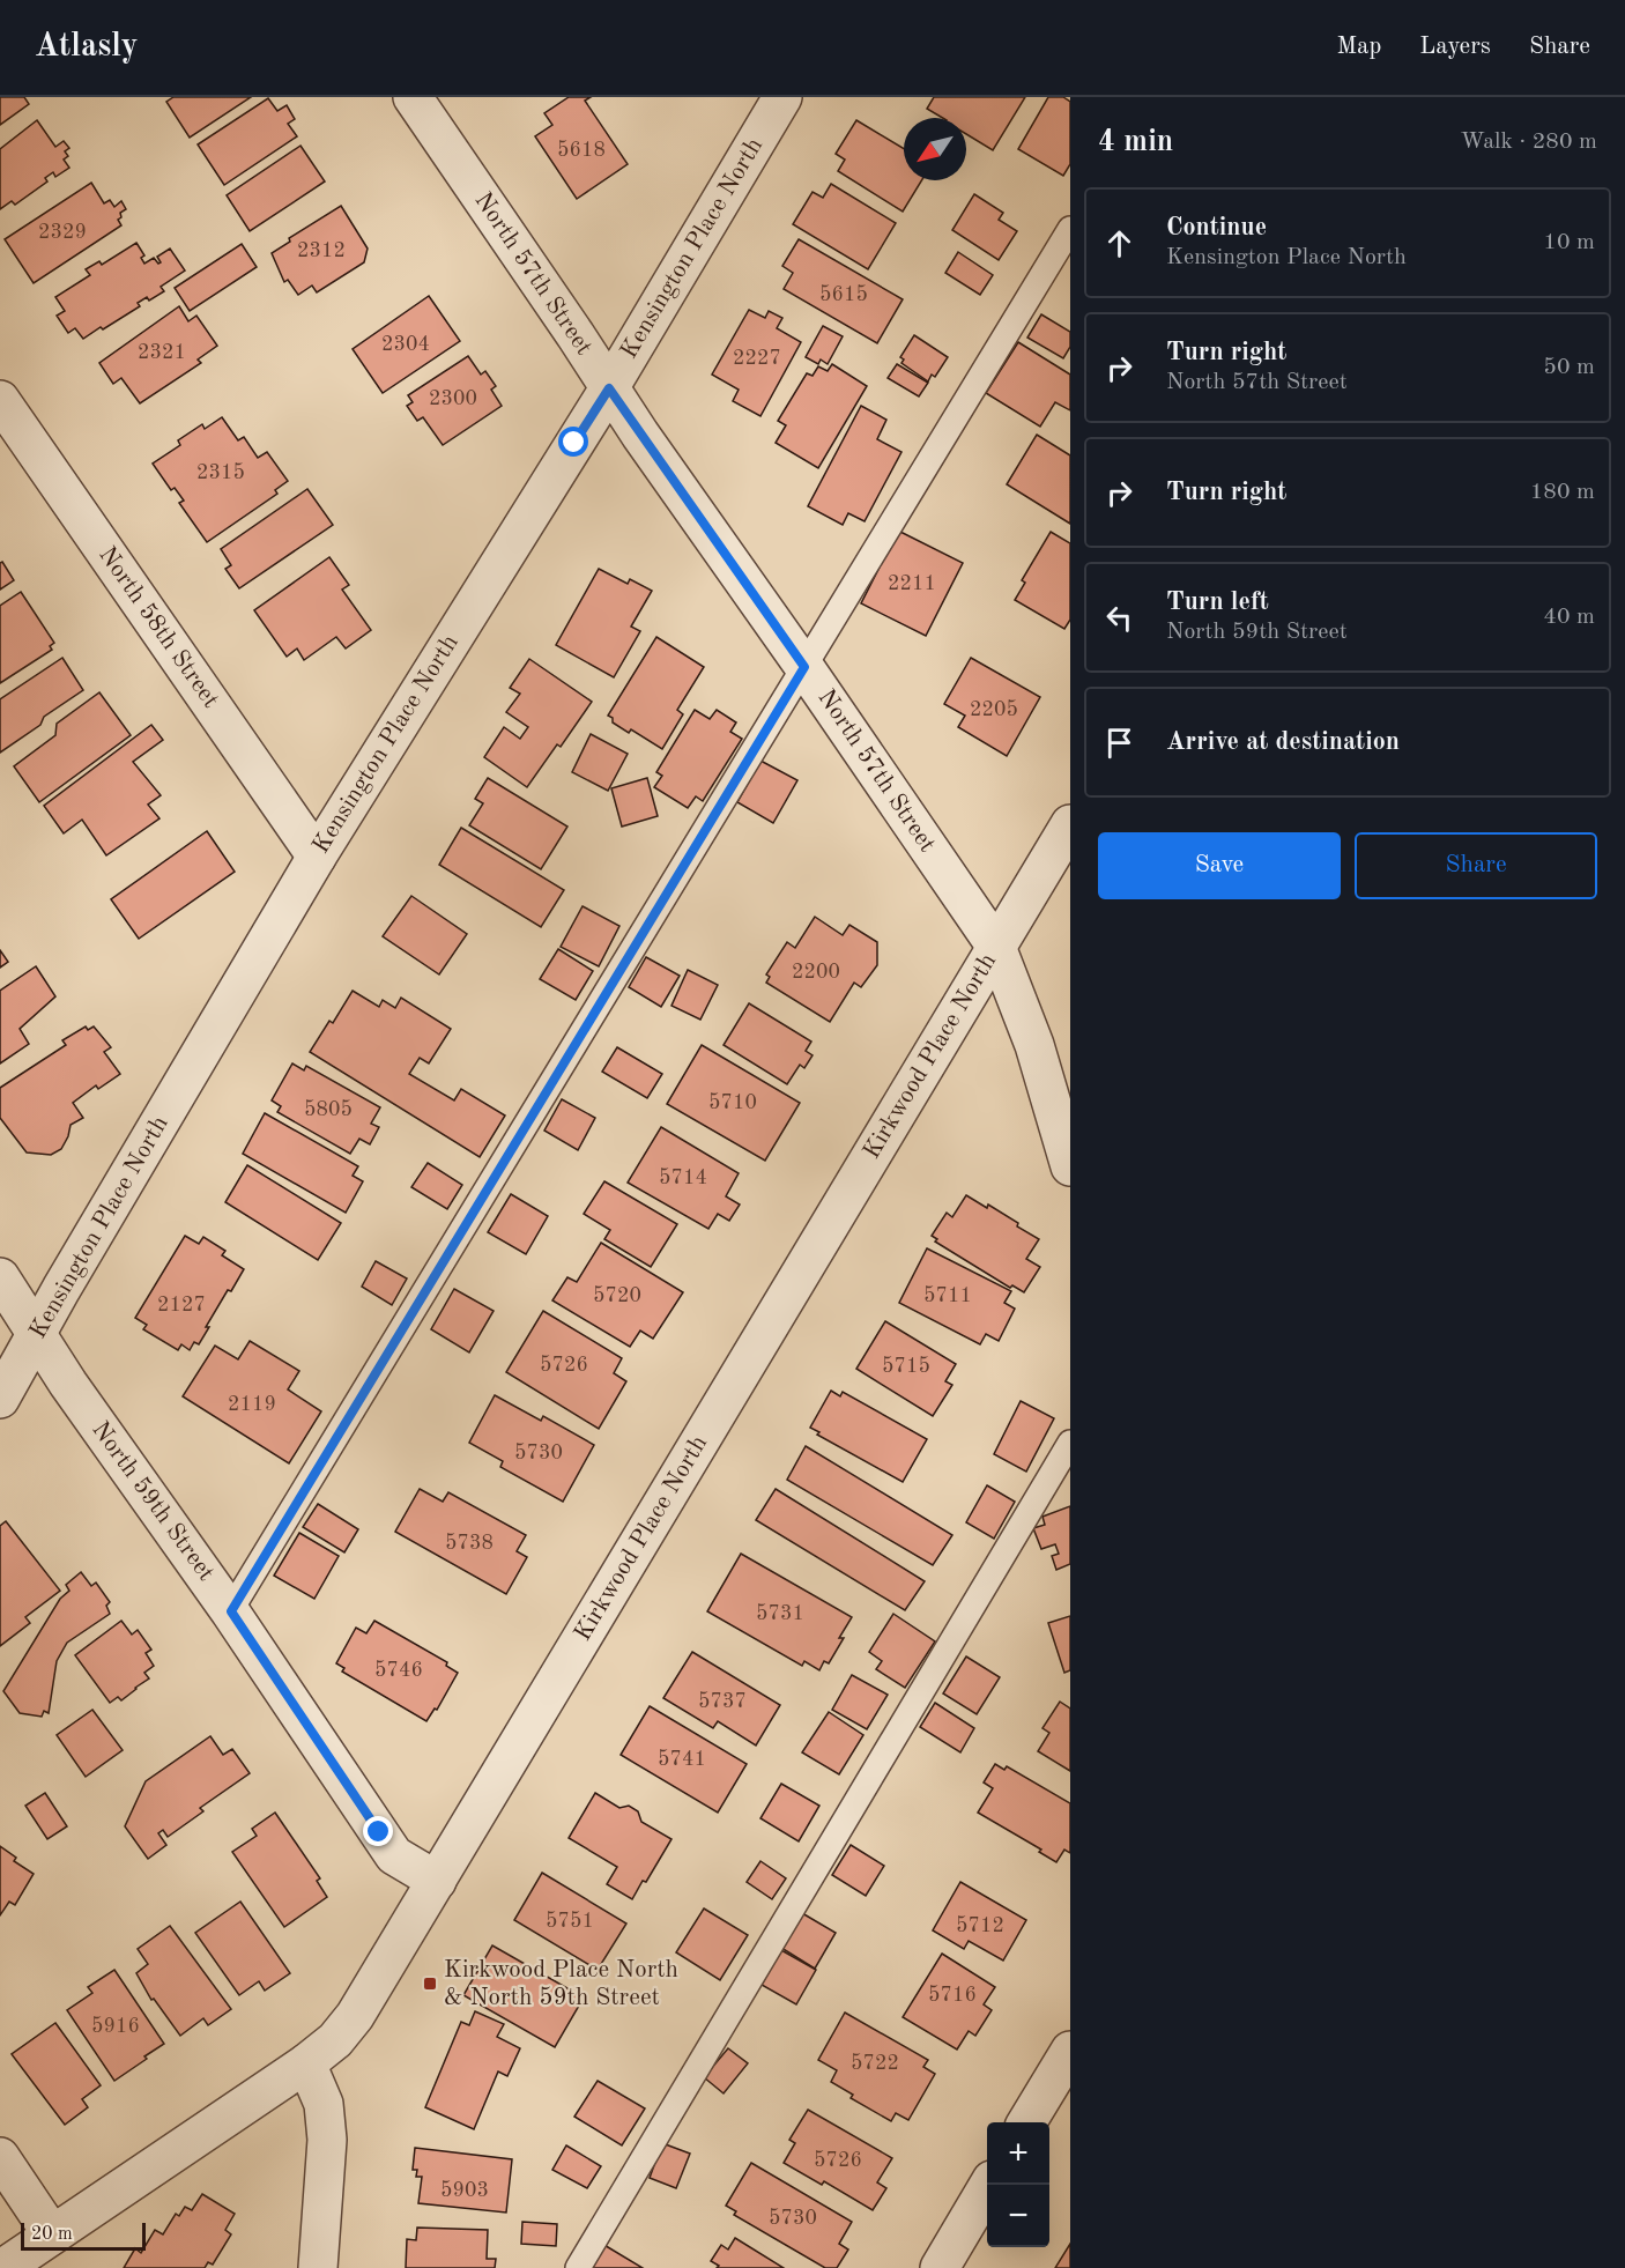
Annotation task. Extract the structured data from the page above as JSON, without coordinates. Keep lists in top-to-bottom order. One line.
{"streets":{"street":["Kensington Place North","North 57th Street","North 58th Street","Kirkwood Place North","North 59th Street"]},"crossings":[["Kensington Place North","North 57th Street"],["Kensington Place North","North 58th Street"],["Kensington Place North","North 59th Street"],["North 57th Street","Kirkwood Place North"],["Kirkwood Place North","North 59th Street"]],"places":{"transit":["Kirkwood Place North & North 59th Street"]},"house_numbers":["5618","2329","2312","5615","2304","2321","2227","2300","2315","2211","2205","2200","5710","5805","5714","5720","5711","2127","5726","5715","2119","5730","5738","5731","5746","5737","5741","5751","5712","5716","5916","5722","5726","5903","5730"],"scale_bar":"20 m","north":"bottom left","page":{"header":"Atlasly","nav":["Map","Layers","Share"],"heading":["4 min","Walk · 280 m"],"list":[["Continue","Kensington Place North","10 m"],["Turn right","North 57th Street","50 m"],["Turn right","180 m"],["Turn left","North 59th Street","40 m"],"Arrive at destination"],"buttons":["Save","Share"],"map_buttons":["+","−"],"scale":"20 m"}}
